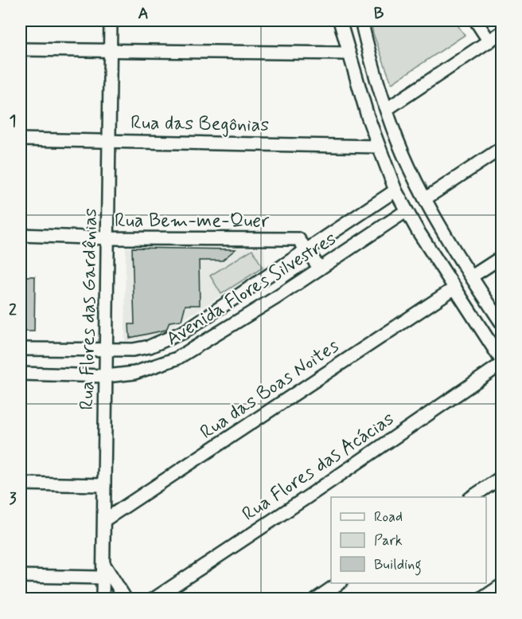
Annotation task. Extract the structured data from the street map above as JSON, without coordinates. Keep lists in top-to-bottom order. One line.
{"streets":{"street":["Rua das Begônias","Rua Bem-me-Quer","Avenida Flores Silvestres","Rua Flores das Gardênias","Rua das Boas Noites","Rua Flores das Acácias"]},"crossings":[["Rua das Begônias","Rua Flores das Gardênias"],["Rua Bem-me-Quer","Avenida Flores Silvestres"],["Rua Bem-me-Quer","Rua Flores das Gardênias"],["Avenida Flores Silvestres","Rua Flores das Gardênias"],["Rua Flores das Gardênias","Rua das Boas Noites"]],"legend":["Road","Park","Building"],"grid":{"columns":["A","B"],"rows":["1","2","3"]}}
